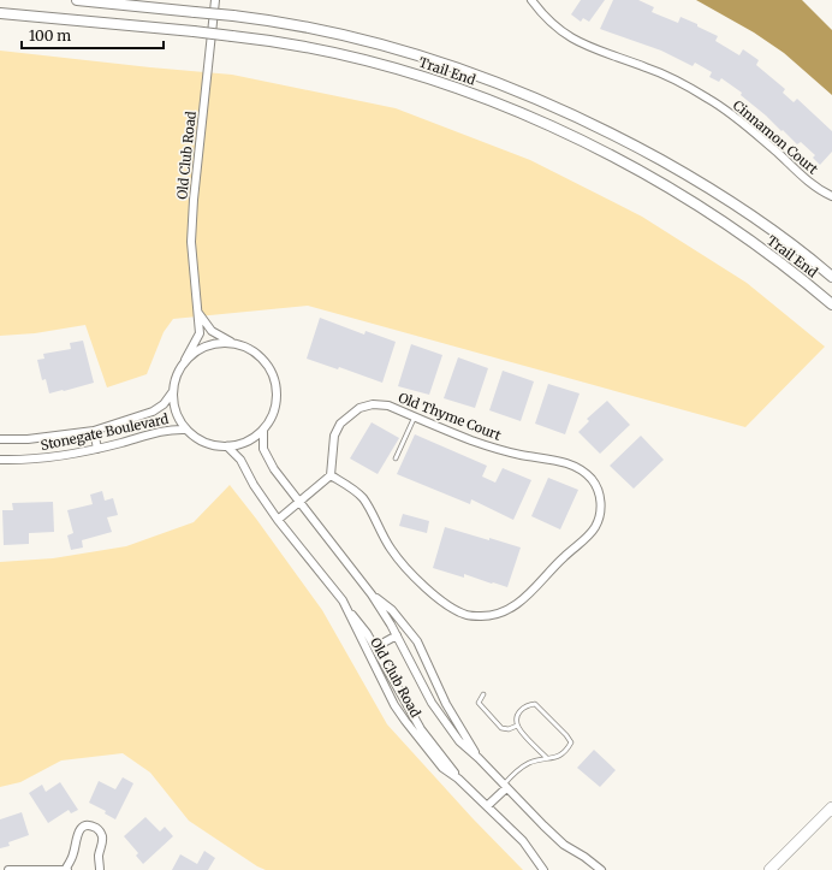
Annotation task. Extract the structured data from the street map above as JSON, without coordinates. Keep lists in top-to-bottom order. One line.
{"streets":{"street":["Trail End","Cinnamon Court","Old Club Road","Old Thyme Court","Stonegate Boulevard"]},"crossings":[["Old Club Road","Stonegate Boulevard"]],"scale_bar":"100 m"}
